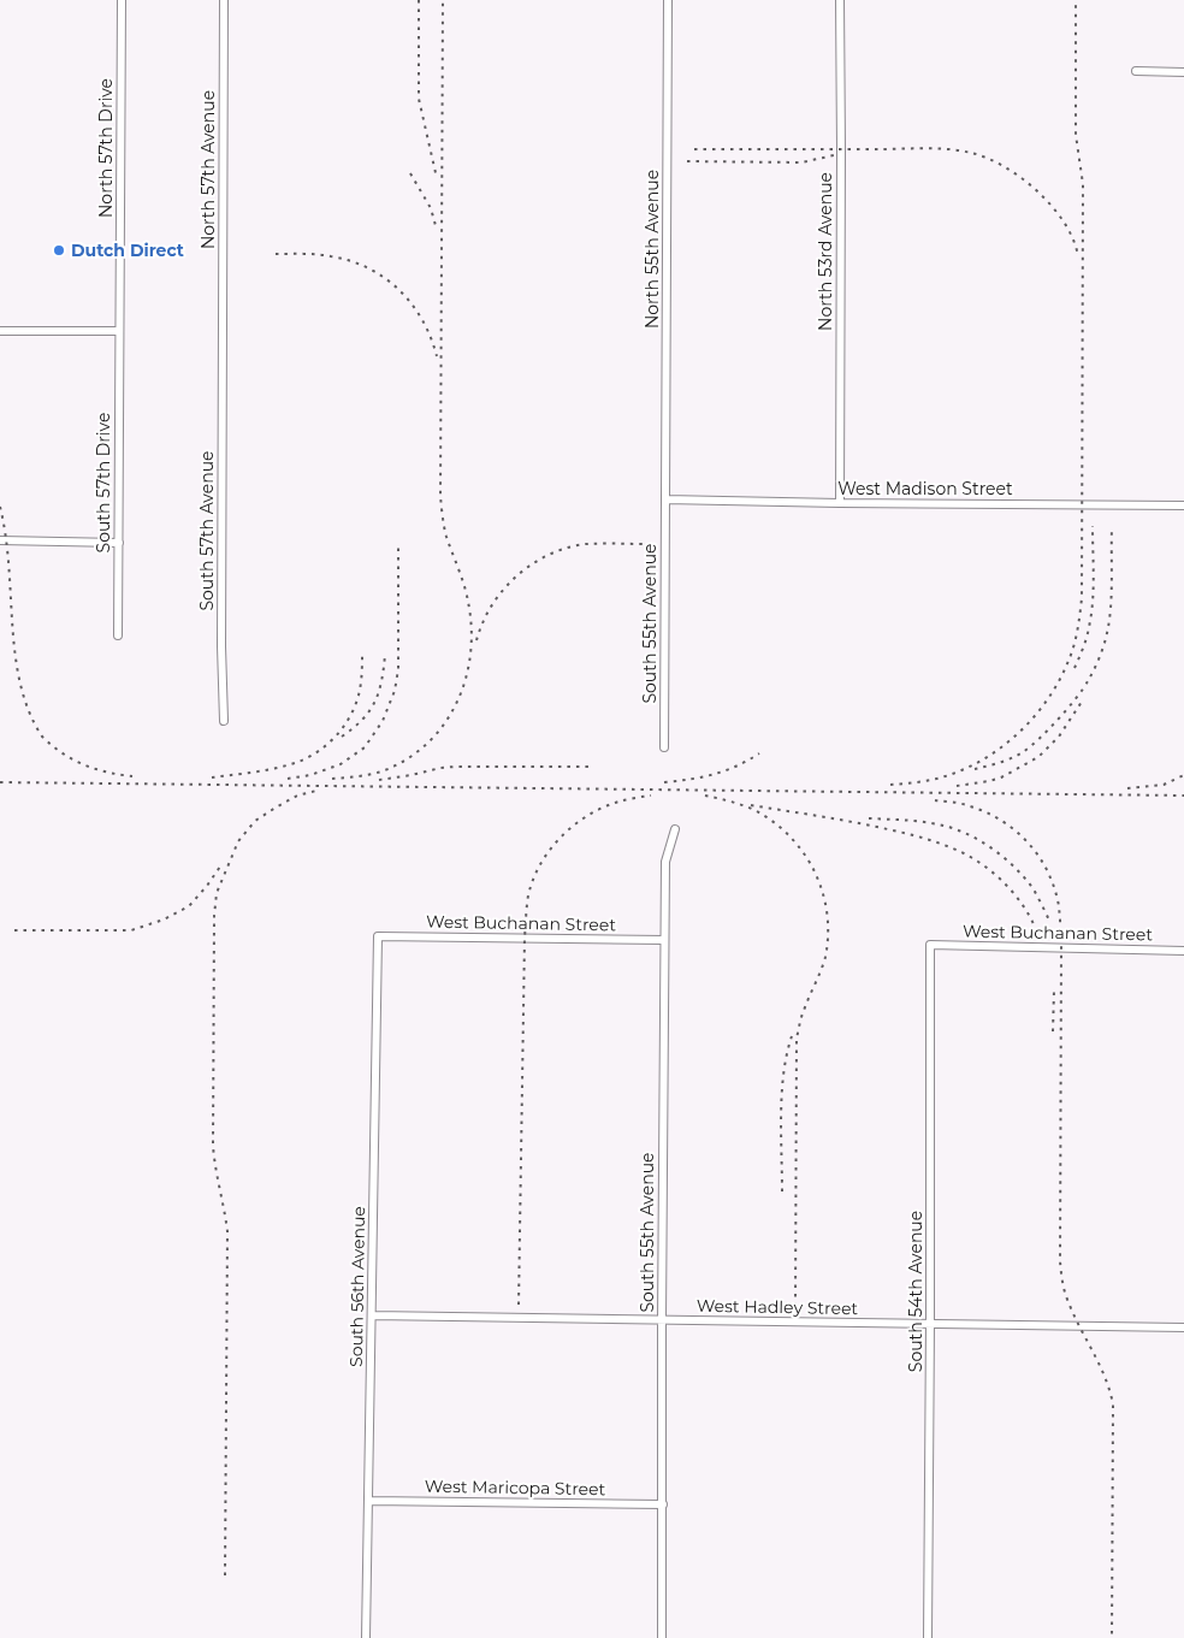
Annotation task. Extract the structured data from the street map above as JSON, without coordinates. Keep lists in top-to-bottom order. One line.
{"streets":{"street":["North 57th Drive","North 57th Avenue","North 55th Avenue","North 53rd Avenue","South 57th Drive","West Madison Street","South 57th Avenue","South 55th Avenue","West Buchanan Street","South 56th Avenue","South 54th Avenue","West Hadley Street","West Maricopa Street"]},"crossings":[["North 57th Drive","South 57th Drive"],["North 57th Avenue","South 57th Avenue"],["North 55th Avenue","West Madison Street"],["North 55th Avenue","South 55th Avenue"],["North 53rd Avenue","West Madison Street"],["West Madison Street","South 55th Avenue"],["South 55th Avenue","West Buchanan Street"],["South 55th Avenue","West Hadley Street"],["South 55th Avenue","West Maricopa Street"],["West Buchanan Street","South 56th Avenue"],["West Buchanan Street","South 54th Avenue"],["South 56th Avenue","West Hadley Street"],["South 56th Avenue","West Maricopa Street"],["South 54th Avenue","West Hadley Street"]],"places":["Dutch Direct"]}
